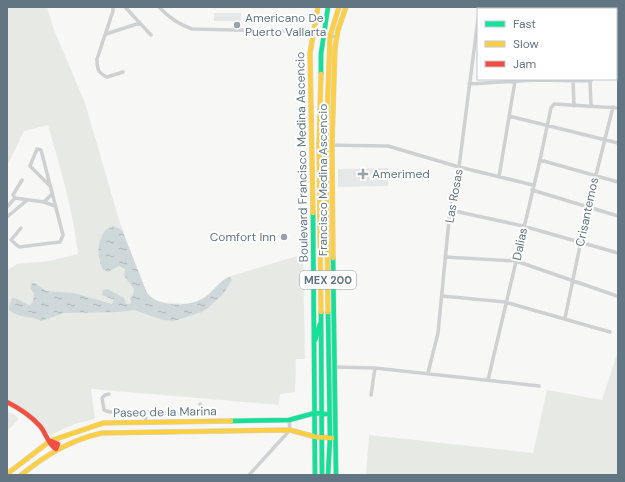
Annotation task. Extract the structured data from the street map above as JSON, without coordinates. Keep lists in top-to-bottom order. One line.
{"streets":{"main road":["Boulevard Francisco Medina Ascencio","Francisco Medina Ascencio","MEX 200","Paseo de la Marina"],"street":["Las Rosas","Crisantemos","Dalias"]},"crossings":[["Boulevard Francisco Medina Ascencio","Paseo de la Marina"],["Francisco Medina Ascencio","Paseo de la Marina"]],"places":{"other":["Americano De Puerto Vallarta","Comfort Inn"],"health":["Amerimed"]},"legend":["Fast","Slow","Jam"]}
